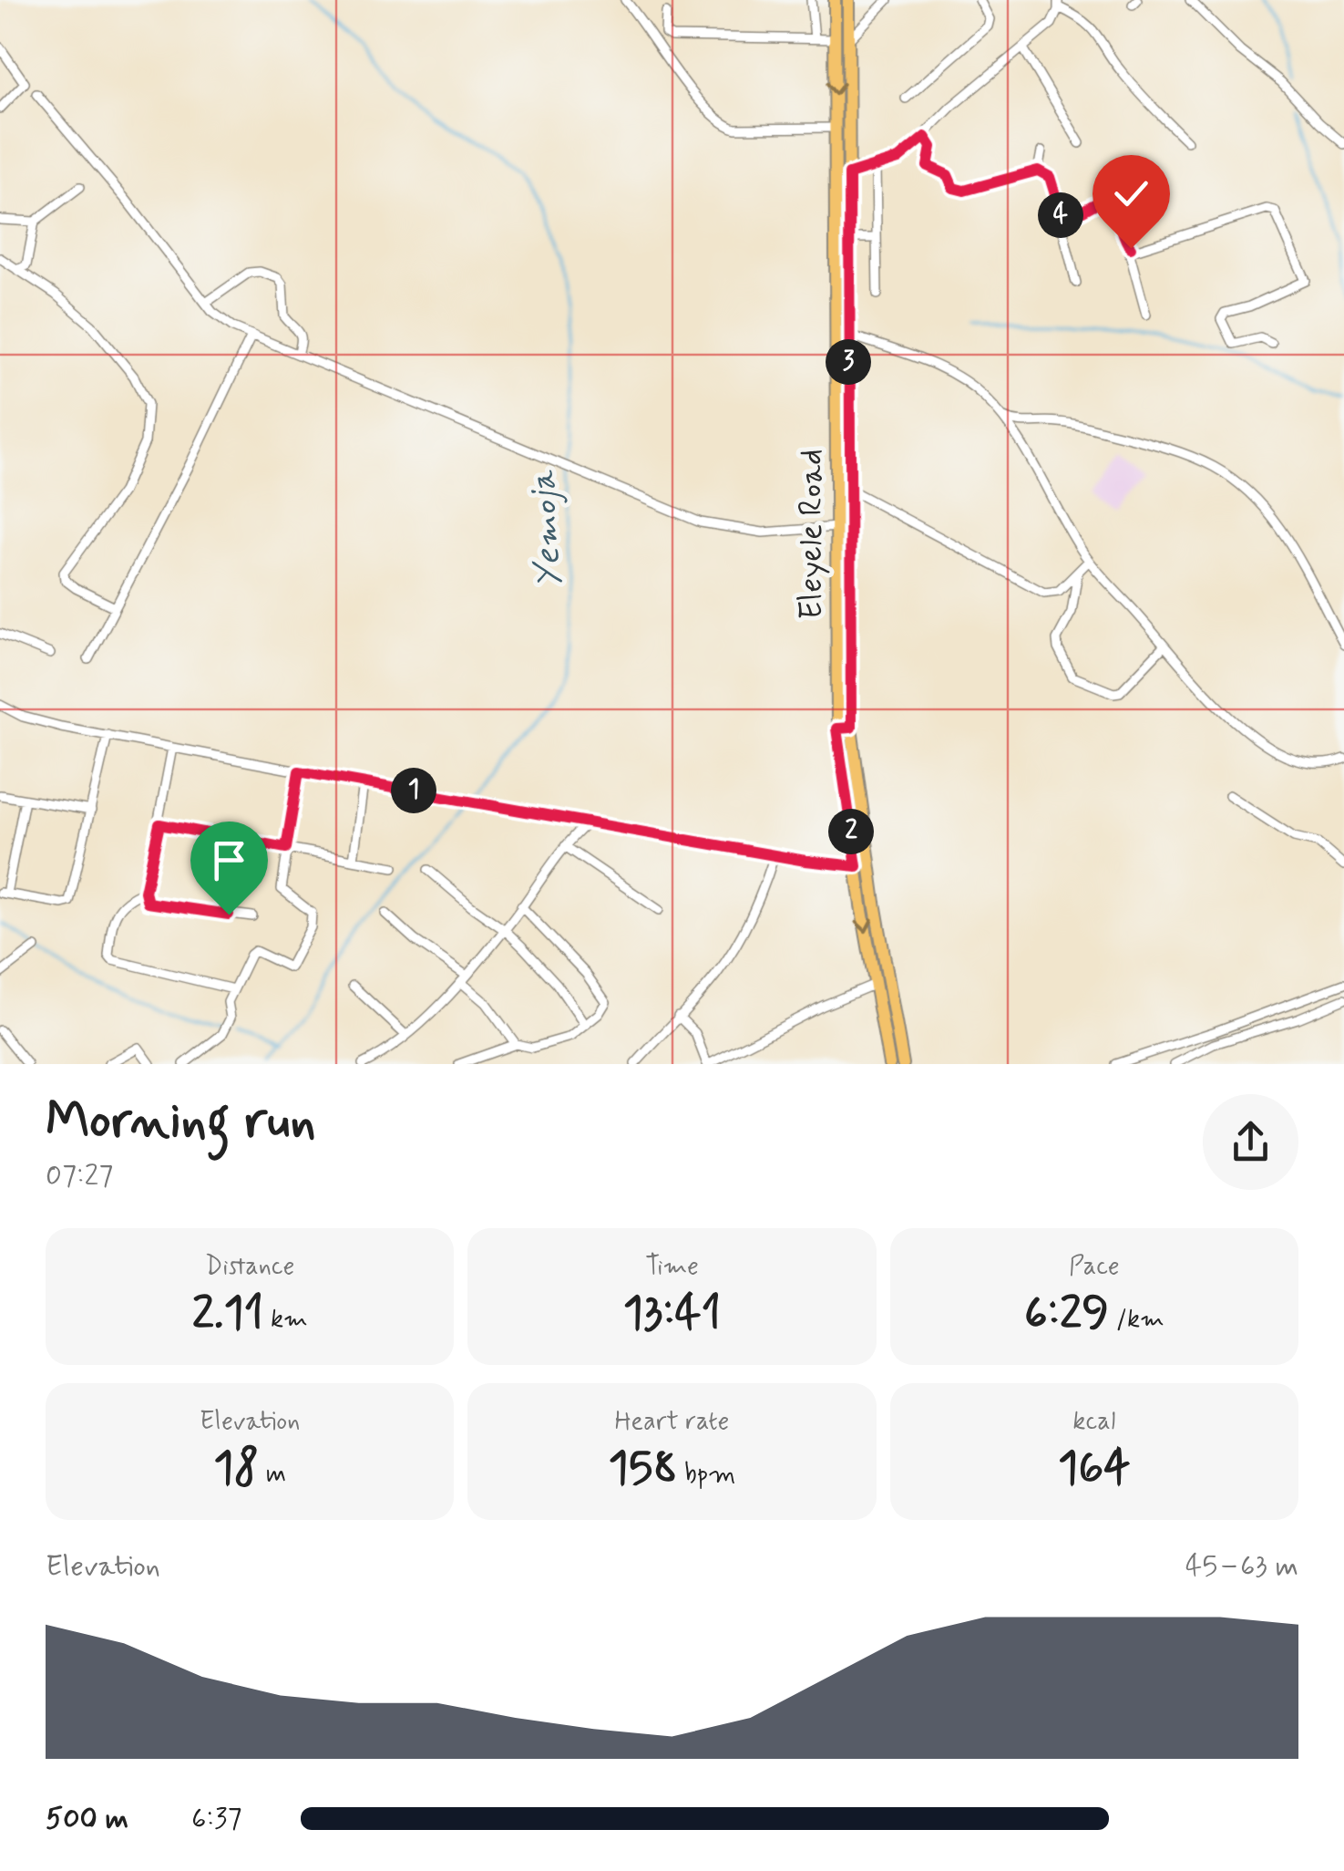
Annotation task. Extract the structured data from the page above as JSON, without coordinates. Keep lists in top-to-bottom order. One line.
{"streets":{"main road":["Eleyele Road"]},"water":["Yemoja"],"page":{"pins":["4","3","1","2"],"heading":["Morning run","07:27"],"stats":[["Distance","2.11 km"],["Time","13:41"],["Pace","6:29 /km"],["Elevation","18 m"],["Heart rate","158 bpm"],["kcal","164"]],"chart":["Elevation","45–63 m"],"list":[{"name":"500 m","note":"6:37"}]}}
